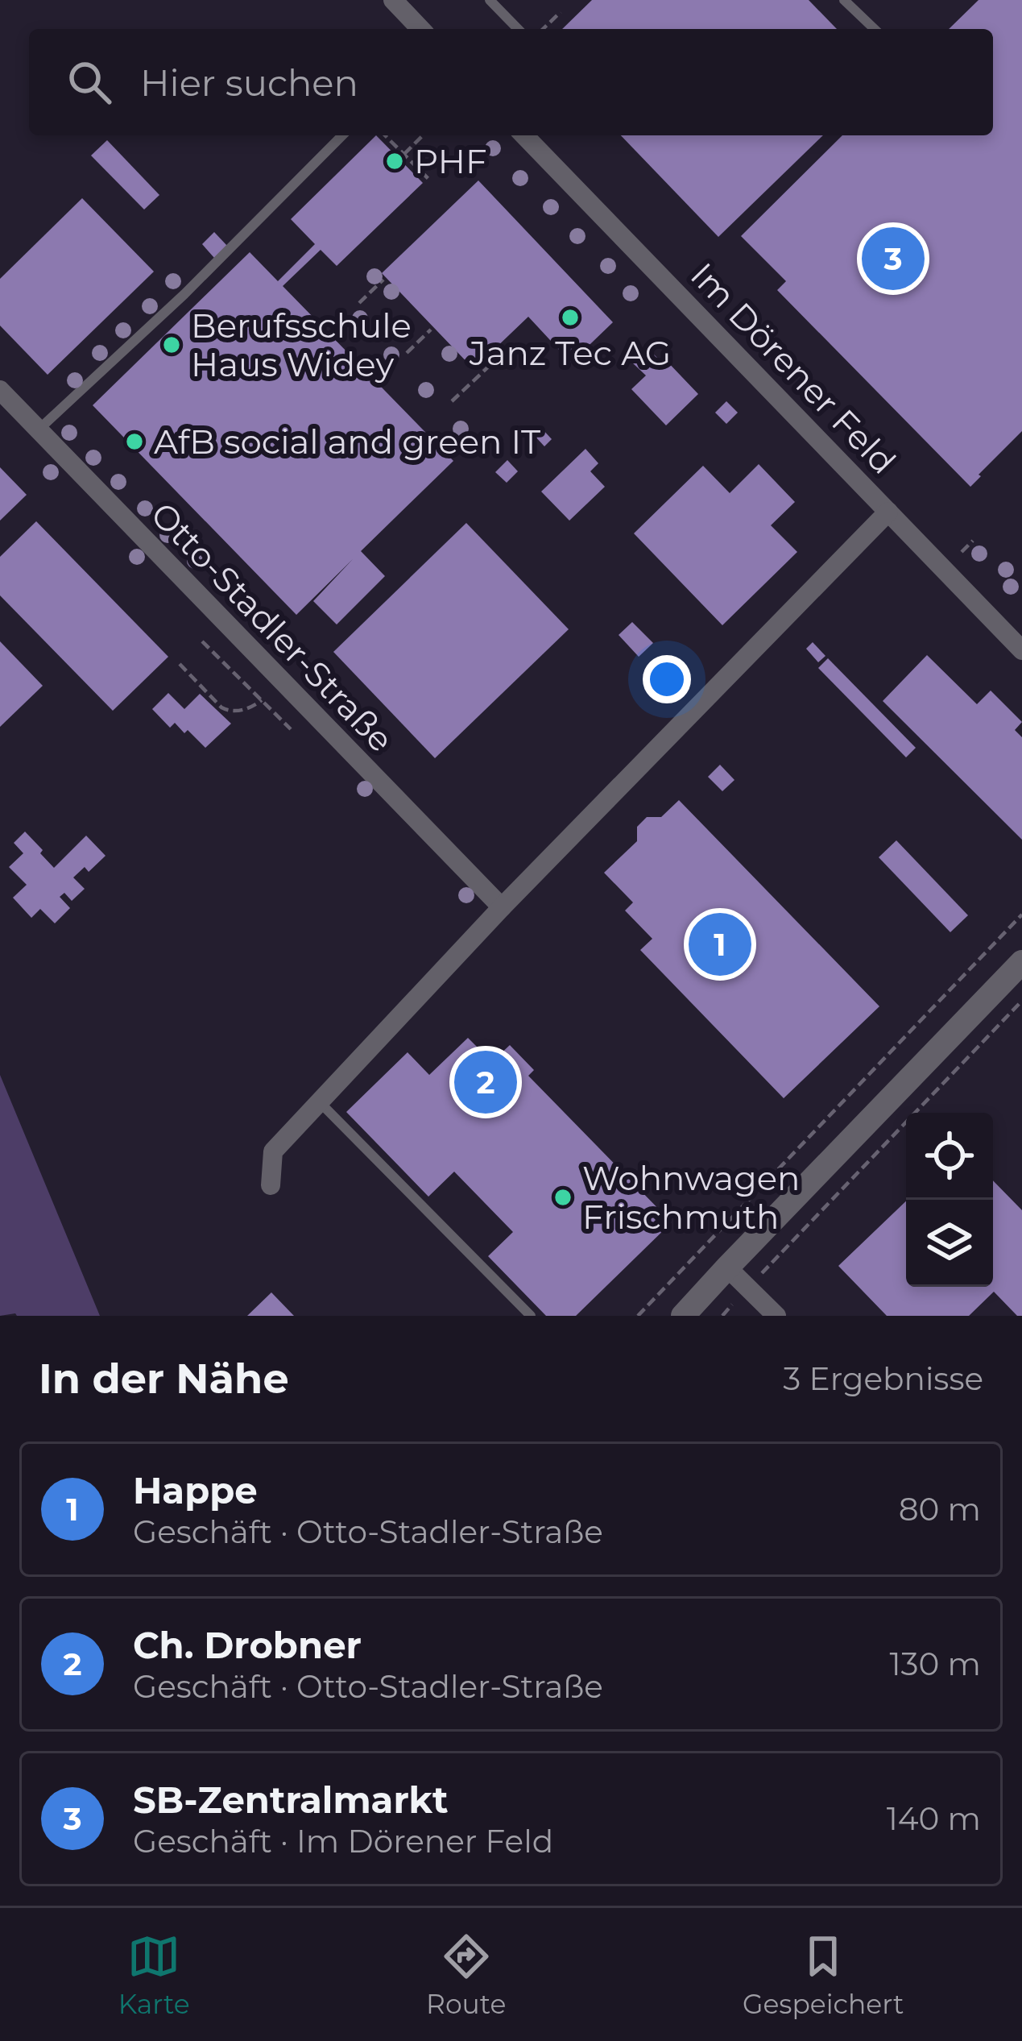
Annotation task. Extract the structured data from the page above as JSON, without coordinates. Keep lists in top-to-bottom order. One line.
{"streets":{"street":["Im Dörener Feld","Otto-Stadler-Straße"]},"places":["PHF","Janz Tec AG","Berufsschule Haus Widey","AfB social and green IT","Wohnwagen Frischmuth"],"page":{"search":"Hier suchen","pins":["3","1","2"],"heading":["In der Nähe","3 Ergebnisse"],"list":[{"mark":"1","name":"Happe","note":"Geschäft · Otto-Stadler-Straße","value":"80 m"},{"mark":"2","name":"Ch. Drobner","note":"Geschäft · Otto-Stadler-Straße","value":"130 m"},{"mark":"3","name":"SB-Zentralmarkt","note":"Geschäft · Im Dörener Feld","value":"140 m"}],"nav":["Karte","Route","Gespeichert"]}}
